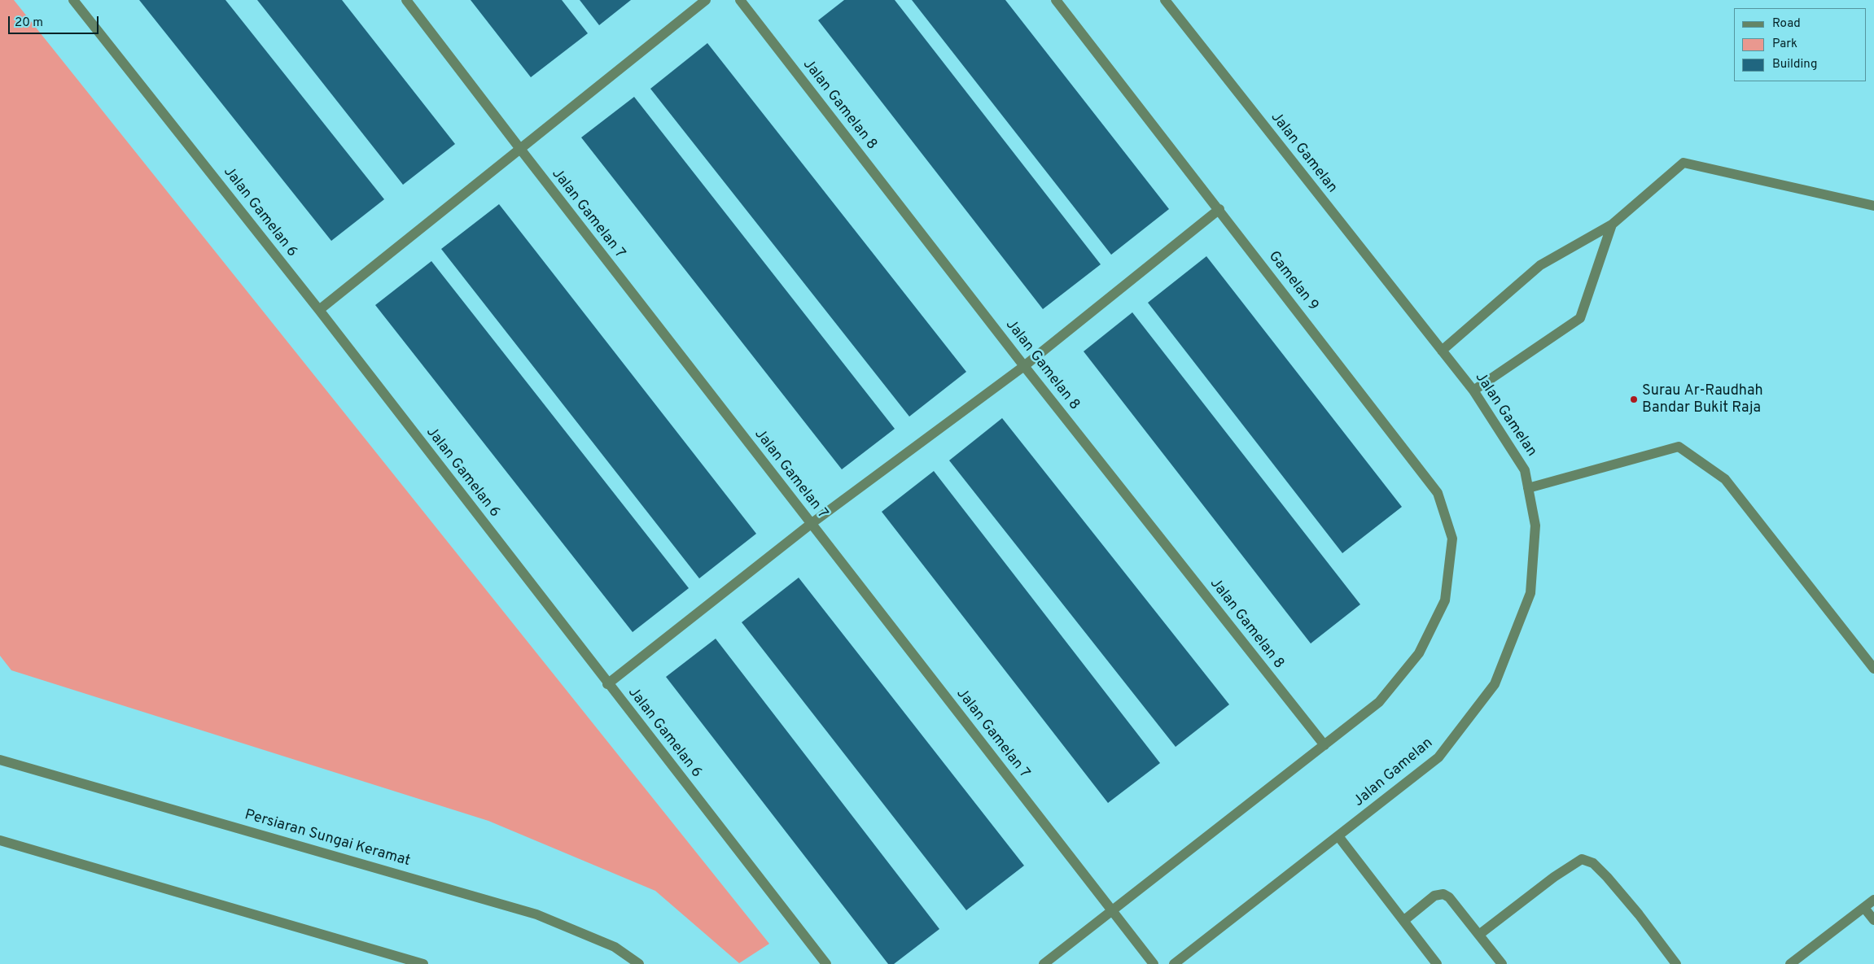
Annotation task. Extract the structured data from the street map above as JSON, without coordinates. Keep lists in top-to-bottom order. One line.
{"streets":{"street":["Jalan Gamelan 8","Jalan Gamelan","Jalan Gamelan 6","Jalan Gamelan 7","Gamelan 9","Persiaran Sungai Keramat"]},"crossings":[["Jalan Gamelan 8","Gamelan 9"],["Jalan Gamelan 7","Gamelan 9"]],"places":["Surau Ar-Raudhah Bandar Bukit Raja"],"legend":["Road","Park","Building"],"scale_bar":"20 m"}
